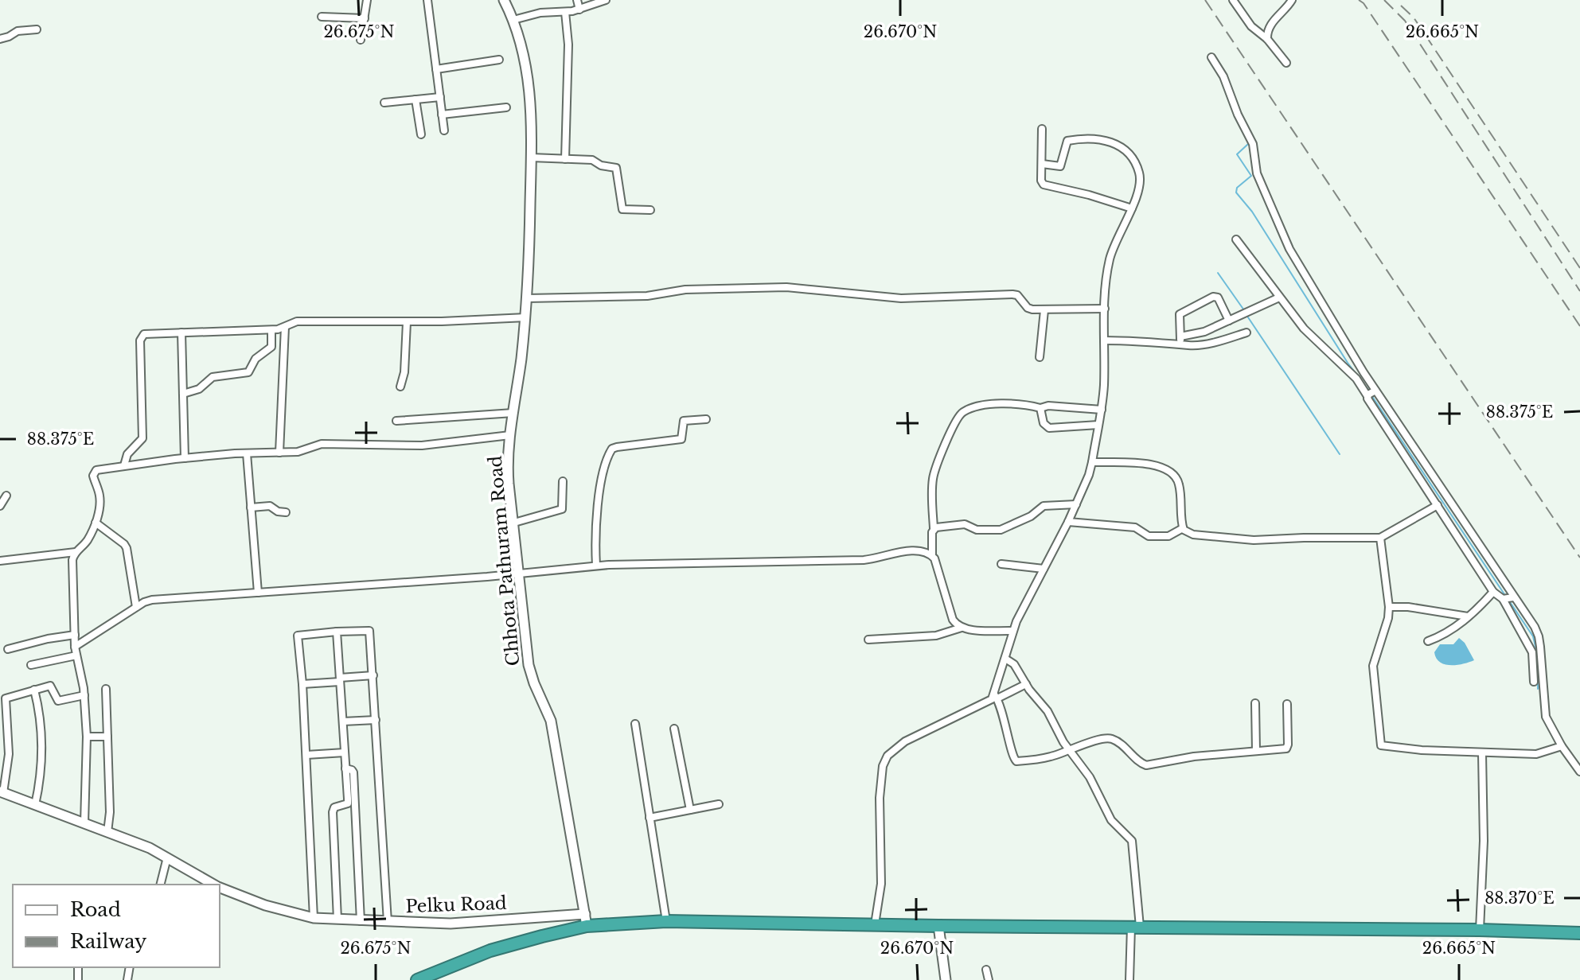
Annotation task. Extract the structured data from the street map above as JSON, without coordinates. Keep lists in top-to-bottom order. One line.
{"streets":{"street":["Chhota Pathuram Road","Pelku Road"]},"crossings":[["Chhota Pathuram Road","Pelku Road"]],"legend":["Road","Railway"],"coordinates":["26.675°N","26.670°N","26.665°N","88.375°E","88.370°E"]}
